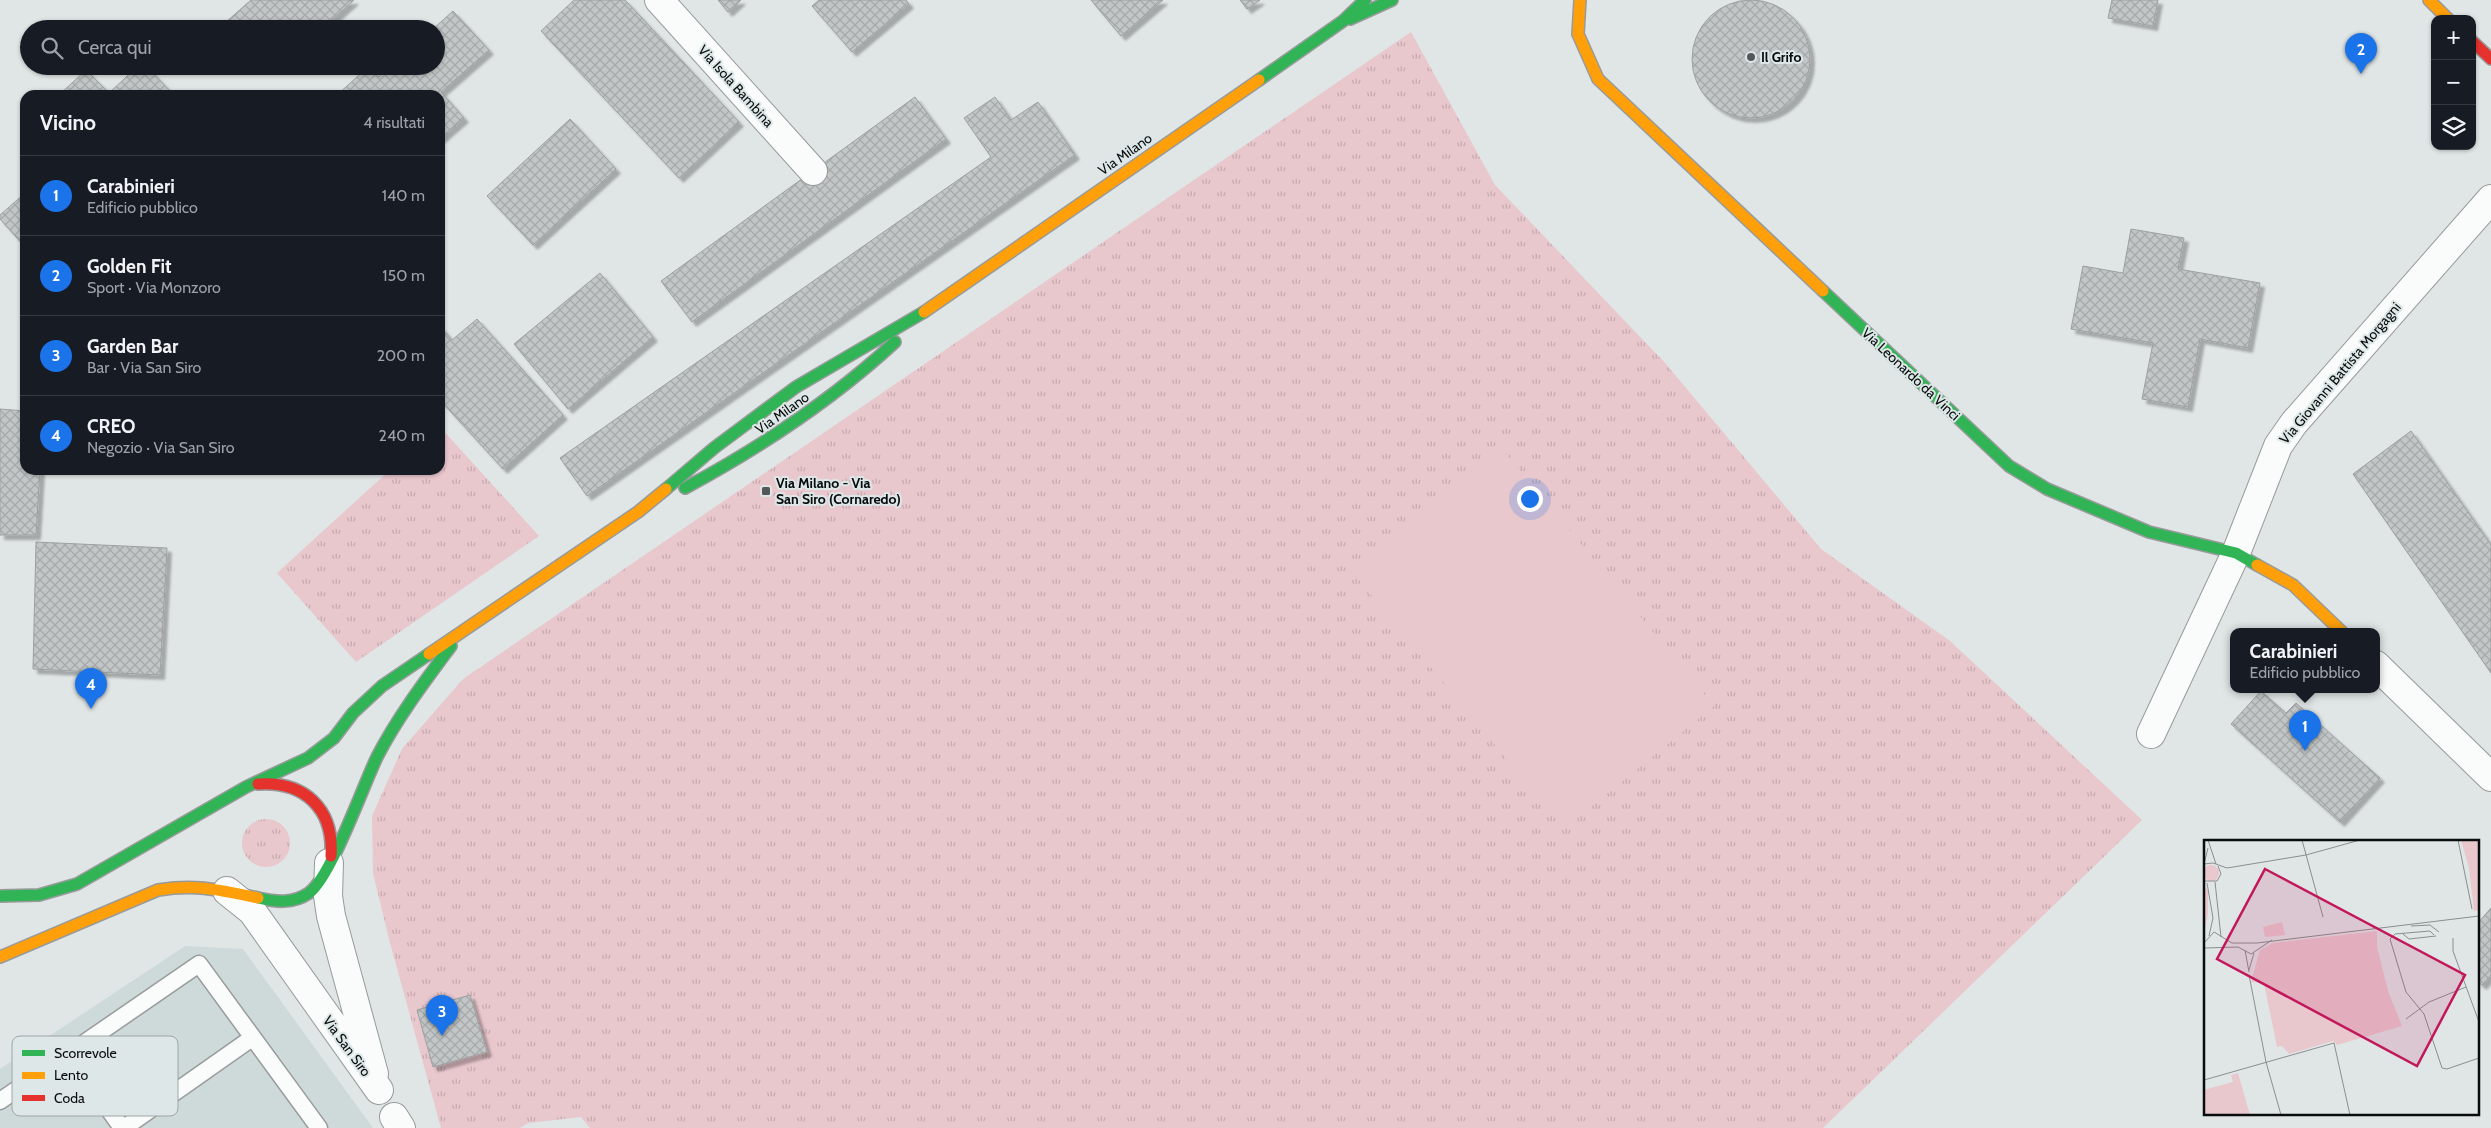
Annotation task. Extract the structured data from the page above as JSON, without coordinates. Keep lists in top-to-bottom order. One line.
{"streets":{"main road":["Via Milano","Via Leonardo da Vinci"],"street":["Via Isola Bambina","Via Giovanni Battista Morgagni","Via San Siro"]},"crossings":[["Via Giovanni Battista Morgagni","Via Leonardo da Vinci"]],"places":{"other":["Il Grifo"],"transit":["Via Milano - Via San Siro (Cornaredo)"]},"legend":["Scorrevole","Lento","Coda"],"page":{"map_buttons":["+","−"],"search":"Cerca qui","pins":["2","4","1","3"],"heading":["Vicino","4 risultati"],"list":[{"mark":"1","name":"Carabinieri","note":"Edificio pubblico","value":"140 m"},{"mark":"2","name":"Golden Fit","note":"Sport · Via Monzoro","value":"150 m"},{"mark":"3","name":"Garden Bar","note":"Bar · Via San Siro","value":"200 m"},{"mark":"4","name":"CREO","note":"Negozio · Via San Siro","value":"240 m"}],"popup":["Carabinieri","Edificio pubblico"]}}
